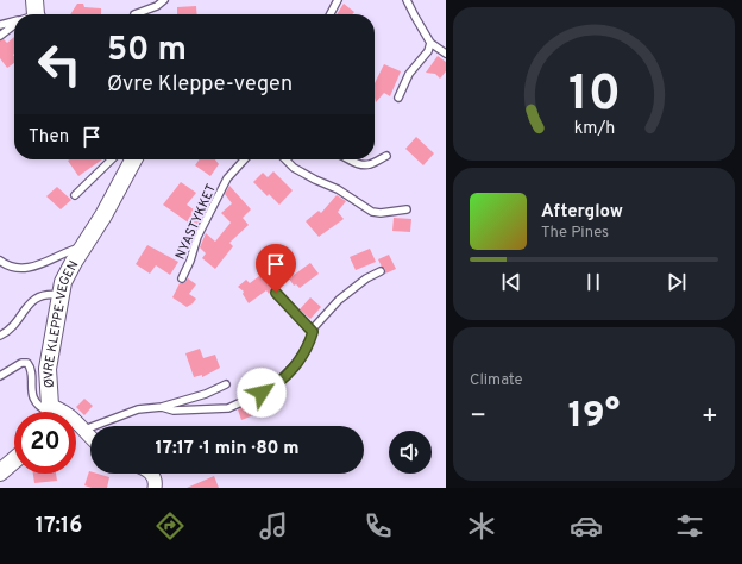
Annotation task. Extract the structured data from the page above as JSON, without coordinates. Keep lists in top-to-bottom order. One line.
{"streets":{"street":["ØVRE KLEPPE-VEGEN"],"lane":["NYASTYKKET"]},"page":{"turn":["50 m","Øvre Kleppe-vegen"],"then":"Then","song":["Afterglow","The Pines"],"tile":"Climate","heat":["−","19°","+"],"limit":"20","trip":"17:17 · 1 min · 80 m","tabs":"17:16","gauge":["10","km/h"]}}
